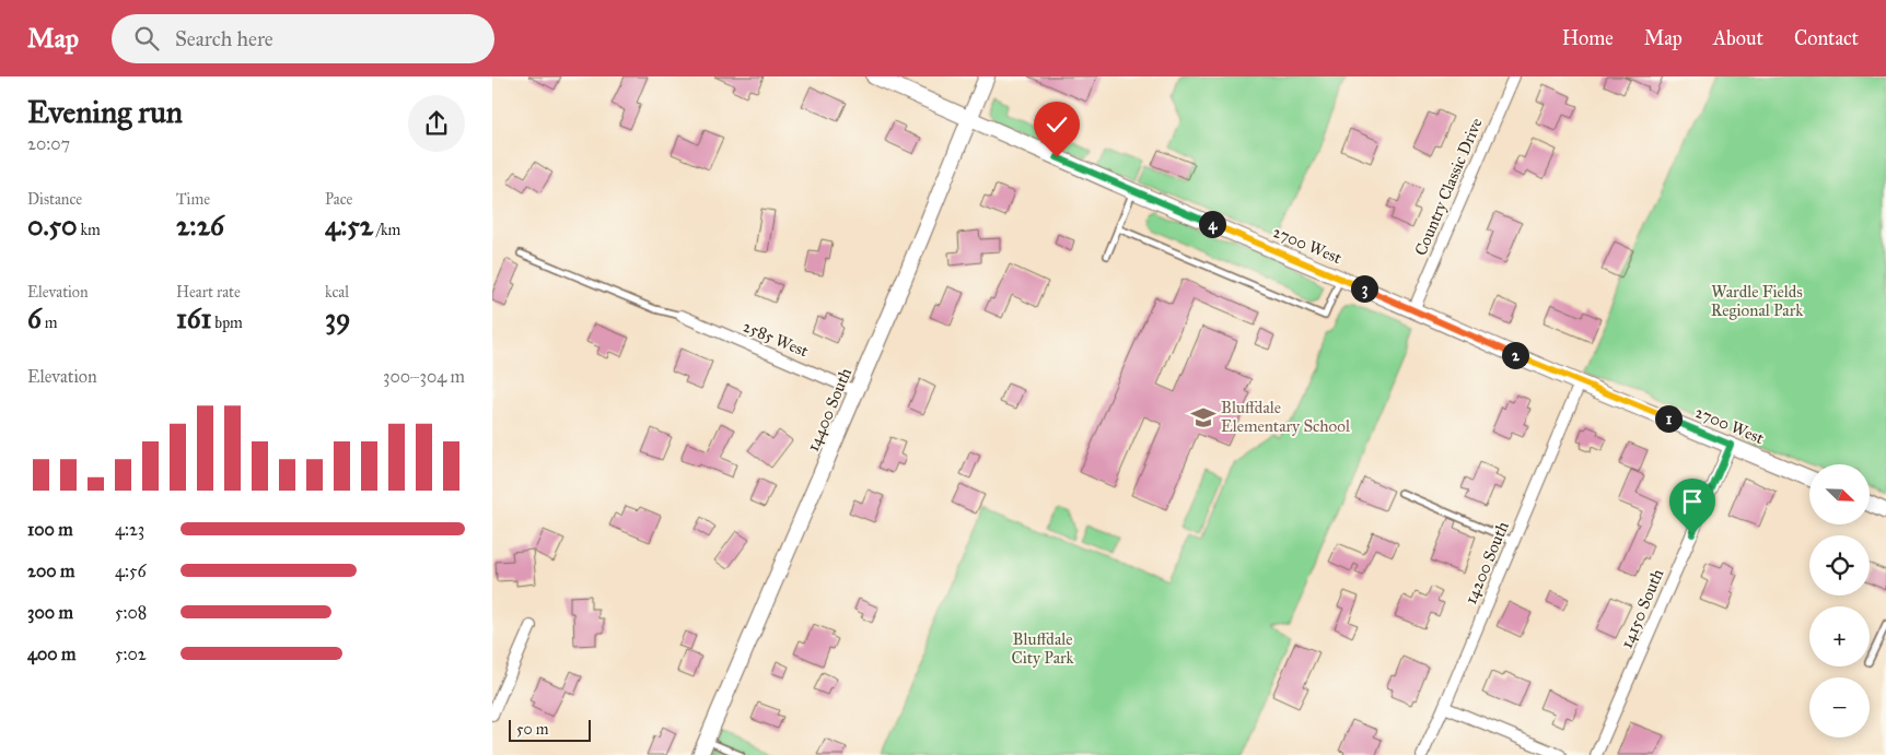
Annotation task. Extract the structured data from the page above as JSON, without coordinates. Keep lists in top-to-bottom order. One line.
{"streets":{"main road":["2700 West","14400 South"],"street":["Country Classic Drive","2585 West","14200 South","14150 South"]},"crossings":[["Country Classic Drive","2700 West"],["2700 West","14400 South"],["2700 West","14200 South"],["2700 West","14150 South"],["2585 West","14400 South"]],"parks":["Wardle Fields Regional Park","Bluffdale City Park"],"places":{"school or university":["Bluffdale Elementary School"]},"scale_bar":"50 m","north":"bottom right","page":{"header":"Map","search":"Search here","nav":["Home","Map","About","Contact"],"heading":["Evening run","20:07"],"stats":[["Distance","0.50 km"],["Time","2:26"],["Pace","4:52 /km"],["Elevation","6 m"],["Heart rate","161 bpm"],["kcal","39"]],"pins":["4","3","2","1"],"chart":["Elevation","300–304 m"],"map_buttons":["+","−"],"list":[{"name":"100 m","note":"4:23"},{"name":"200 m","note":"4:56"},{"name":"300 m","note":"5:08"},{"name":"400 m","note":"5:02"}],"scale":"50 m"}}
